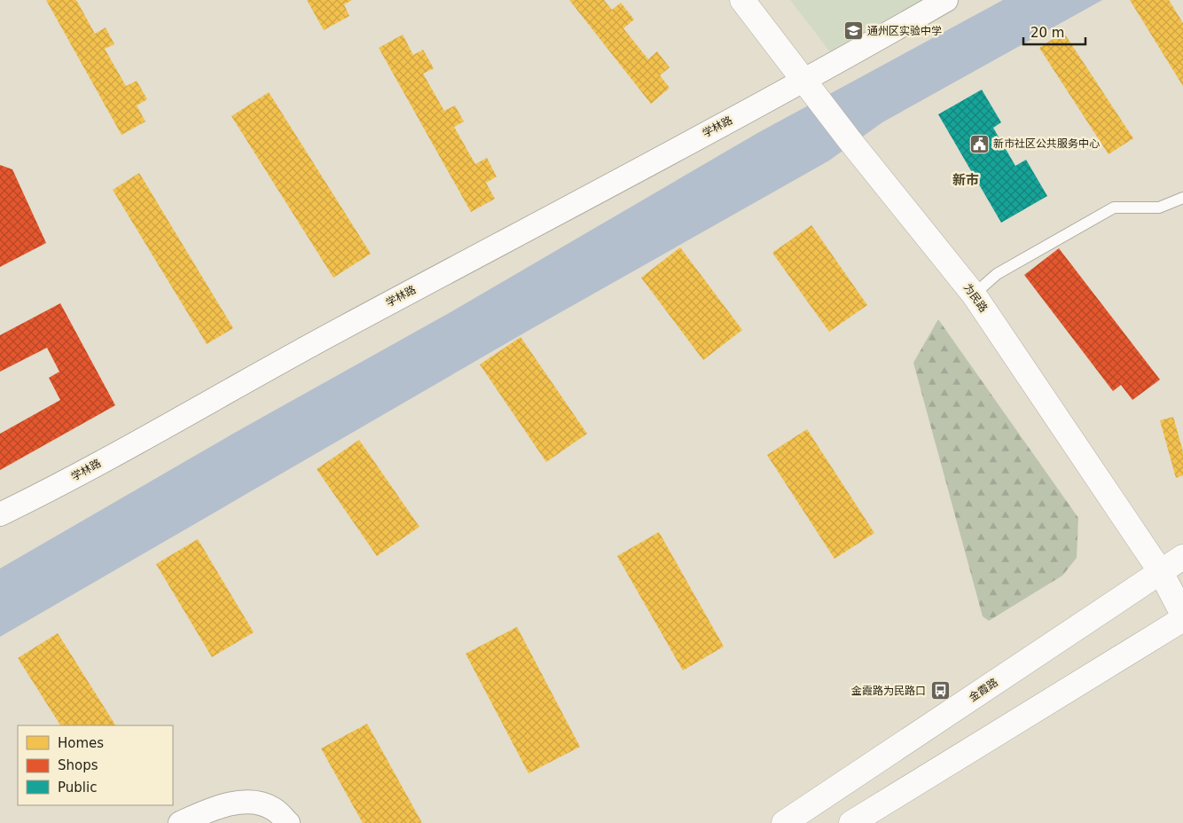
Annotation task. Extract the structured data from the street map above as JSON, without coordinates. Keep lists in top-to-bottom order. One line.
{"streets":{"main road":["为民路","金霞路"],"street":["学林路"]},"crossings":[["学林路","为民路"],["为民路","金霞路"]],"districts":["新市"],"places":{"school or university":["通州区实验中学"],"public building":["新市社区公共服务中心"],"bus stop":["金霞路为民路口"]},"legend":["Homes","Shops","Public"],"scale_bar":"20 m"}
